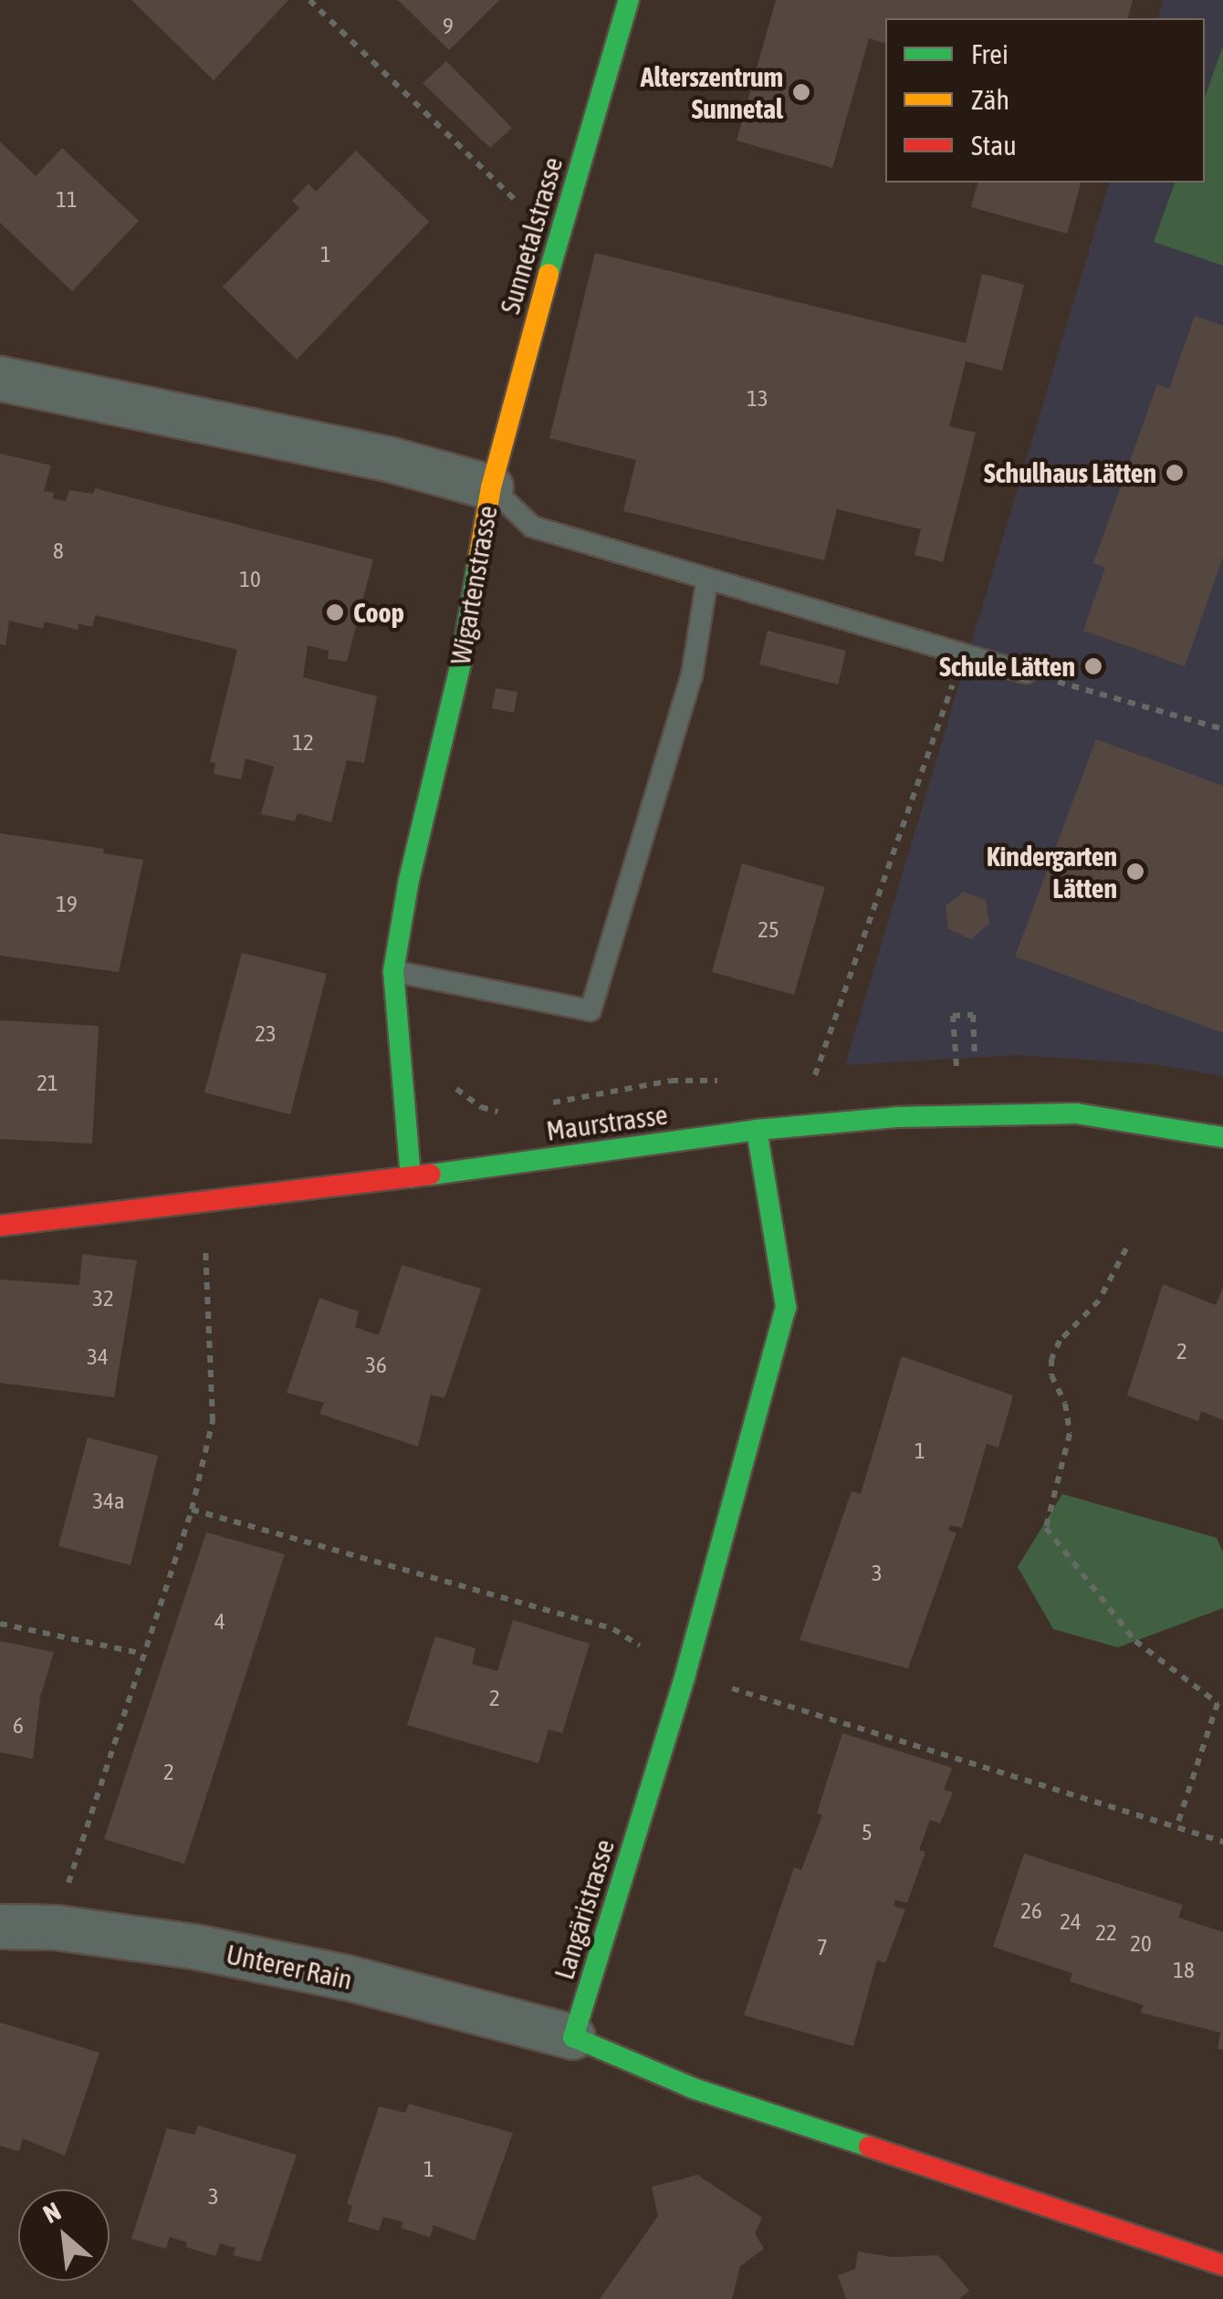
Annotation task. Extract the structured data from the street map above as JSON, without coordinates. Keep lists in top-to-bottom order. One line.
{"streets":{"street":["Sunnetalstrasse","Wigartenstrasse","Maurstrasse","Langäristrasse","Unterer Rain"]},"crossings":[["Sunnetalstrasse","Wigartenstrasse"],["Wigartenstrasse","Maurstrasse"],["Maurstrasse","Langäristrasse"],["Langäristrasse","Unterer Rain"]],"places":["Alterszentrum Sunnetal","Schulhaus Lätten","Coop","Schule Lätten","Kindergarten Lätten"],"house_numbers":["9","11","1","13","8","10","12","19","25","23","21","32","2","34","36","1","34a","3","4","2","6","2","5","26","24","22","20","7","18","1","3"],"legend":["Frei","Zäh","Stau"],"north":"top left"}
